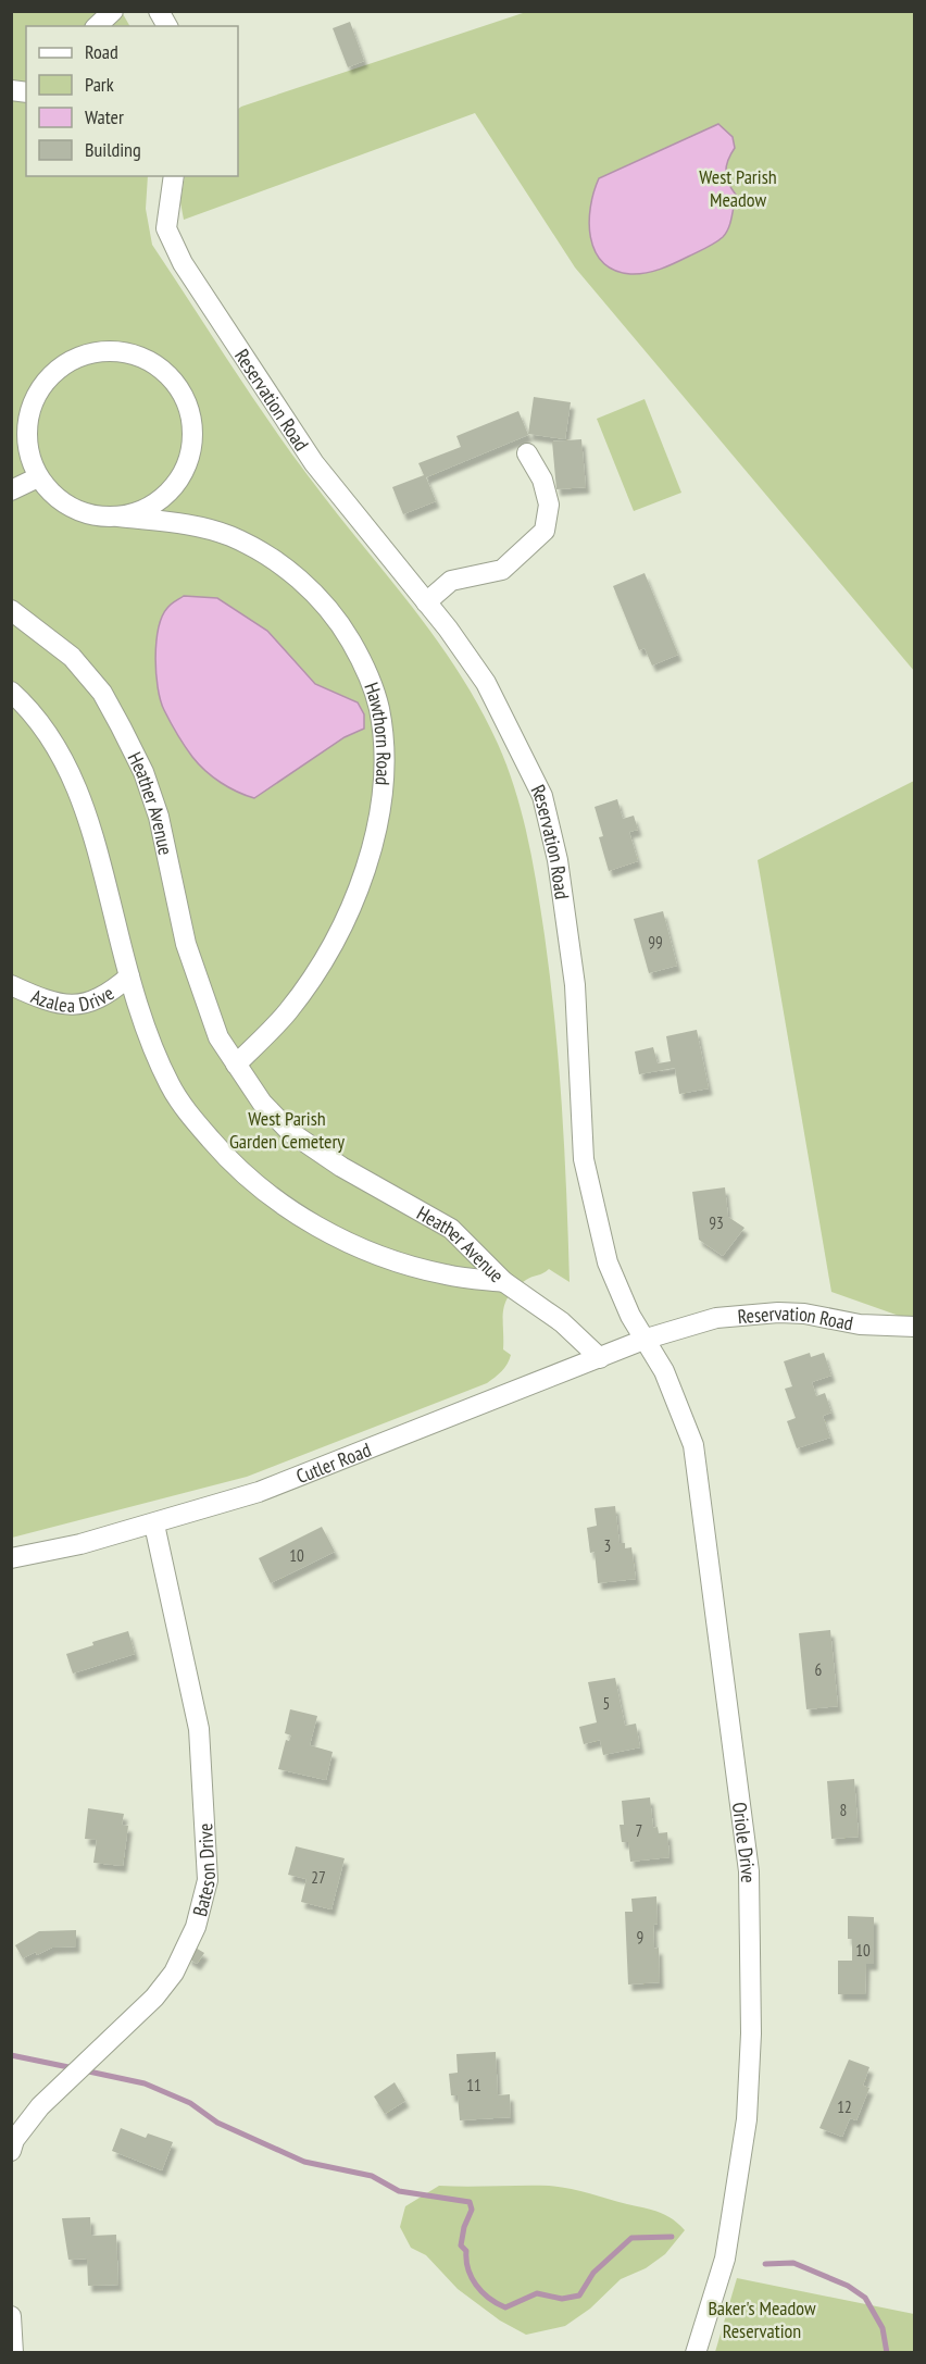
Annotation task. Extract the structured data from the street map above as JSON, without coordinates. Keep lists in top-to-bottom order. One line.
{"streets":{"street":["Reservation Road","Hawthorn Road","Heather Avenue","Azalea Drive","Cutler Road","Oriole Drive","Bateson Drive"]},"crossings":[["Reservation Road","Cutler Road"],["Reservation Road","Oriole Drive"],["Hawthorn Road","Heather Avenue"],["Heather Avenue","Azalea Drive"],["Cutler Road","Oriole Drive"],["Cutler Road","Bateson Drive"]],"parks":["West Parish Meadow","West Parish Garden Cemetery","Baker's Meadow Reservation"],"house_numbers":["99","93","3","10","6","5","8","7","27","9","10","11","12"],"legend":["Road","Park","Water","Building"]}
